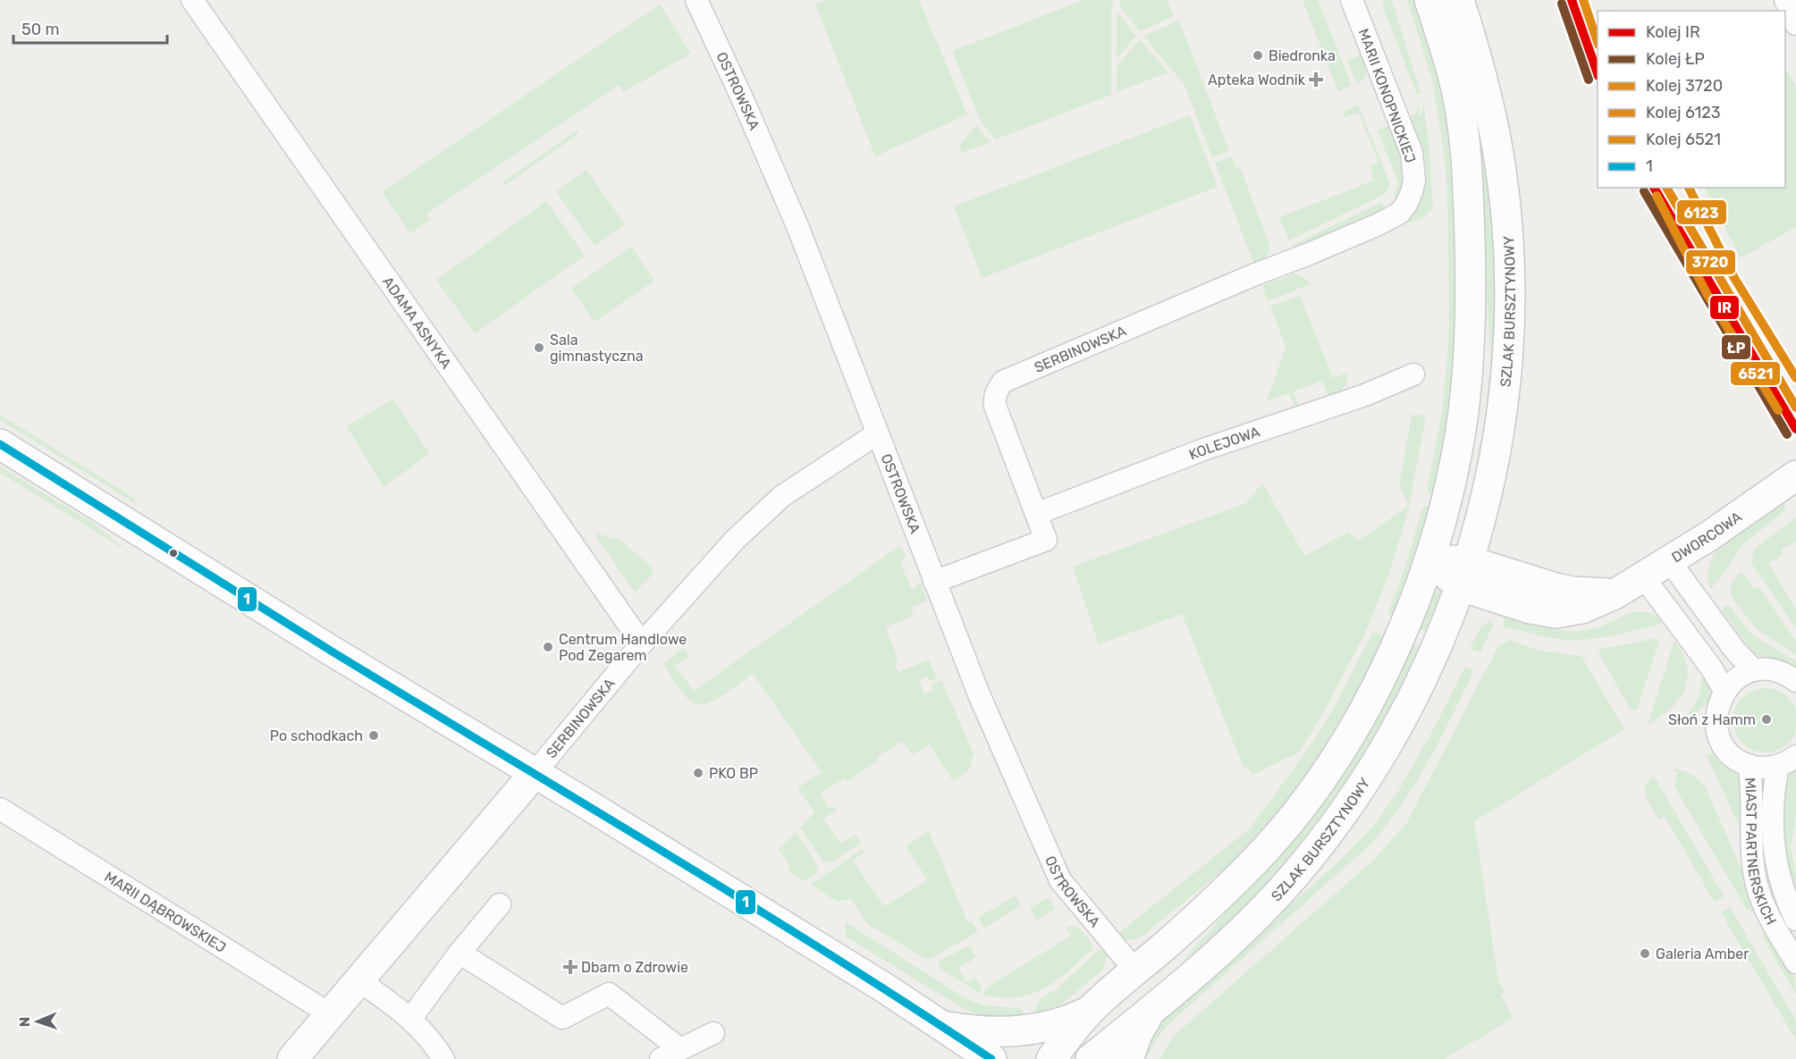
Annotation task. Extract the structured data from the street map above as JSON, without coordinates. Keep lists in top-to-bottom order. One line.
{"streets":{"main road":["SZLAK BURSZTYNOWY","SERBINOWSKA","DWORCOWA"],"street":["OSTROWSKA","MARII KONOPNICKIEJ","ADAMA ASNYKA","KOLEJOWA","MIAST PARTNERSKICH","MARII DĄBROWSKIEJ"]},"crossings":[["OSTROWSKA","SERBINOWSKA"],["MARII KONOPNICKIEJ","SERBINOWSKA"],["SZLAK BURSZTYNOWY","DWORCOWA"],["ADAMA ASNYKA","SERBINOWSKA"],["SERBINOWSKA","KOLEJOWA"],["SERBINOWSKA","MARII DĄBROWSKIEJ"]],"places":{"other":["Biedronka","Sala gimnastyczna","Centrum Handlowe Pod Zegarem","Słoń z Hamm","Po schodkach","PKO BP","Galeria Amber"],"health":["Apteka Wodnik","Dbam o Zdrowie"]},"lines":["rail line IR","rail line 3720","rail line ŁP","rail line 6123","rail line 6521","transit line 1"],"legend":["Kolej IR","Kolej ŁP","Kolej 3720","Kolej 6123","Kolej 6521","1"],"scale_bar":"50 m","north":"left"}
